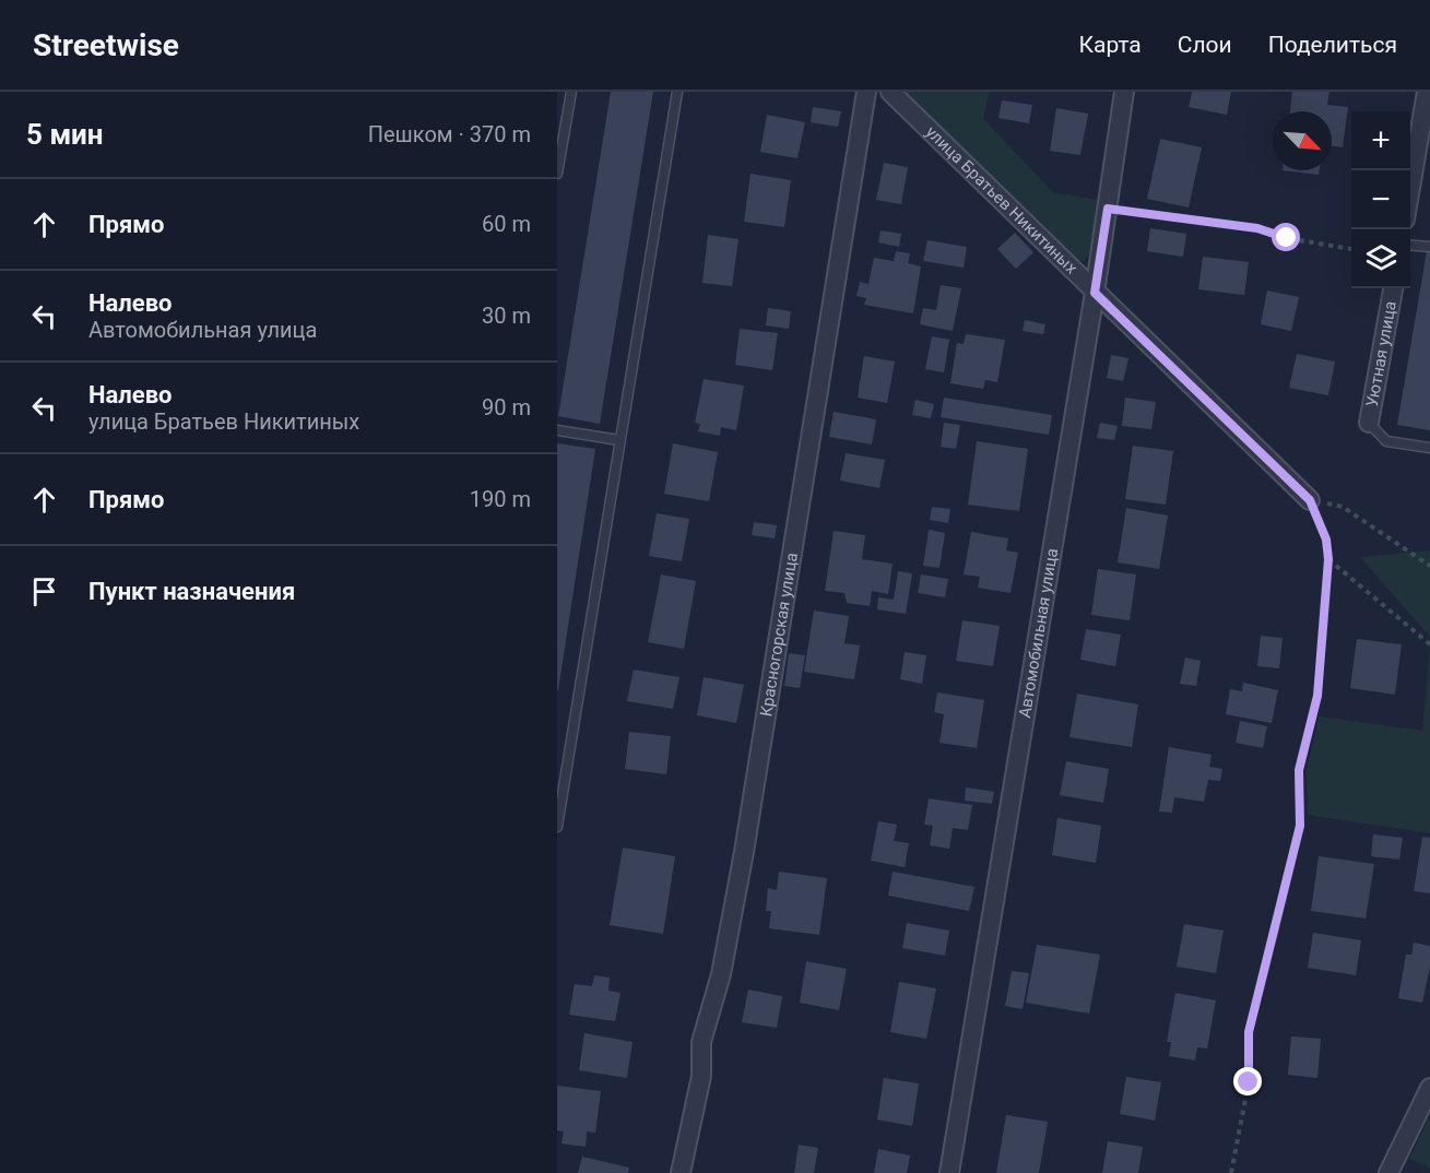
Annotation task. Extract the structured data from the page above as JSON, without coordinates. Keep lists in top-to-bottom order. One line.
{"streets":{"street":["улица Братьев Никитиных","Уютная улица","Автомобильная улица","Красногорская улица"]},"crossings":[["улица Братьев Никитиных","Автомобильная улица"]],"north":"bottom right","page":{"header":"Streetwise","nav":["Карта","Слои","Поделиться"],"heading":["5 мин","Пешком · 370 m"],"map_buttons":["+","−"],"list":[["Прямо","60 m"],["Налево","Автомобильная улица","30 m"],["Налево","улица Братьев Никитиных","90 m"],["Прямо","190 m"],"Пункт назначения"]}}
